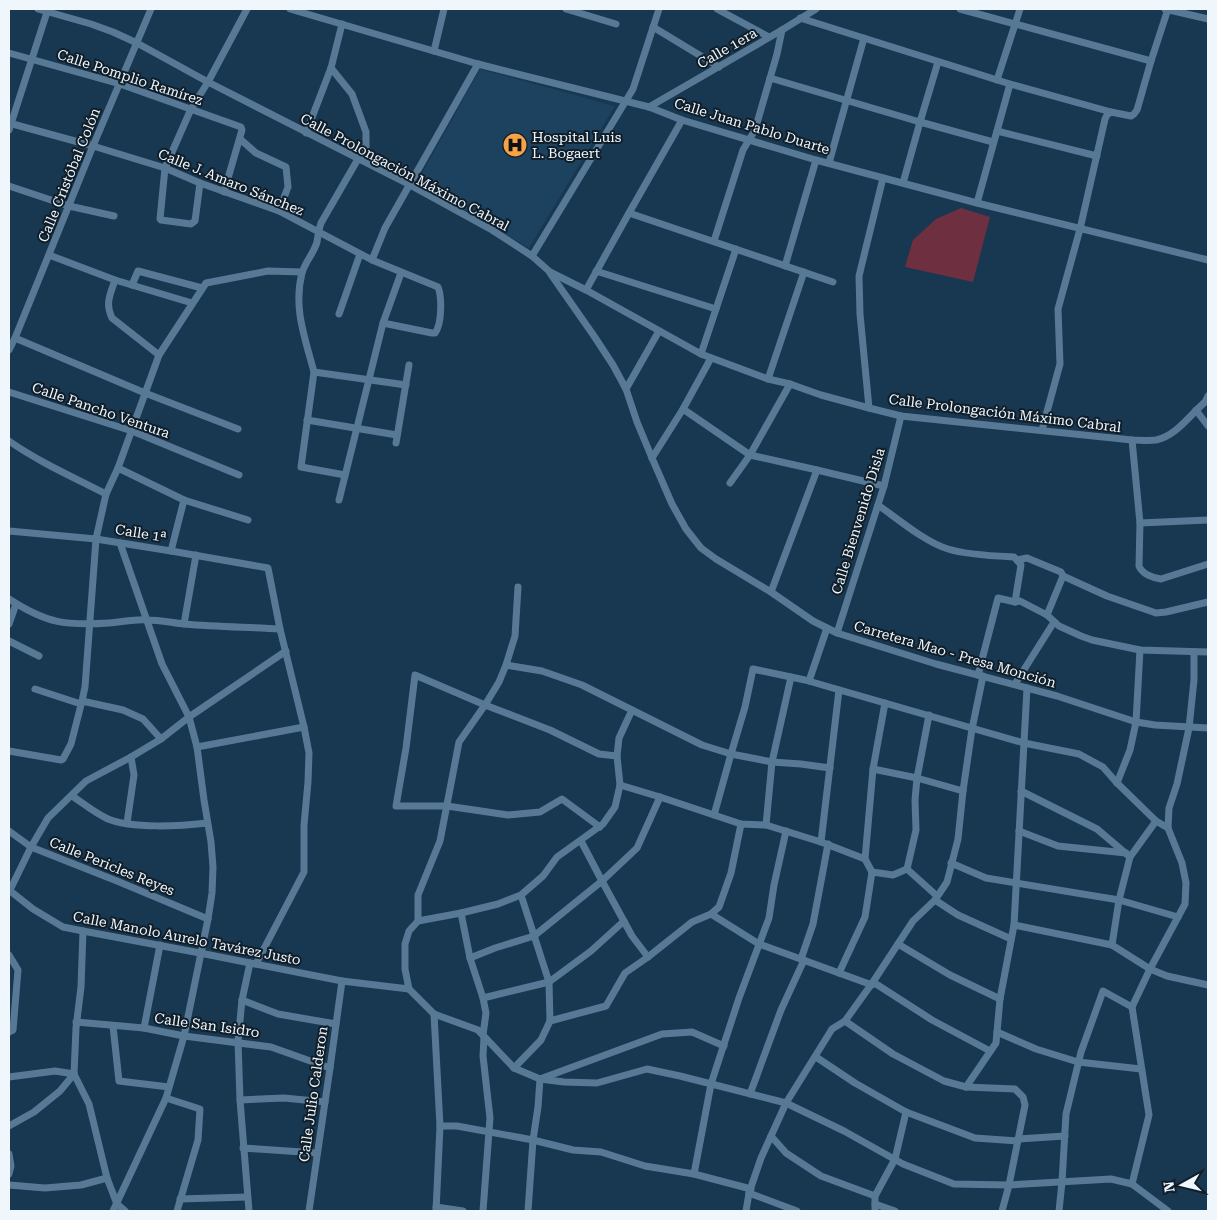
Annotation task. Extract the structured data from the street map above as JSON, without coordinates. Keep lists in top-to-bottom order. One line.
{"streets":{"street":["Calle 1era","Calle Pomplio Ramírez","Calle Juan Pablo Duarte","Calle Prolongación Máximo Cabral","Calle Cristóbal Colón","Calle J. Amaro Sánchez","Calle Pancho Ventura","Calle Bienvenido Disla","Calle 1ª","Carretera Mao - Presa Monción","Calle Pericles Reyes","Calle Manolo Aurelo Tavárez Justo","Calle San Isidro","Calle Julio Calderon"]},"crossings":[["Calle 1era","Calle Juan Pablo Duarte"],["Calle Pomplio Ramírez","Calle Cristóbal Colón"],["Calle Prolongación Máximo Cabral","Calle Cristóbal Colón"],["Calle Prolongación Máximo Cabral","Calle Bienvenido Disla"],["Calle Prolongación Máximo Cabral","Carretera Mao - Presa Monción"],["Calle Cristóbal Colón","Calle J. Amaro Sánchez"],["Calle Bienvenido Disla","Carretera Mao - Presa Monción"],["Calle Manolo Aurelo Tavárez Justo","Calle Julio Calderon"],["Calle San Isidro","Calle Julio Calderon"]],"places":{"hospital":["Hospital Luis L. Bogaert"]},"north":"left"}
